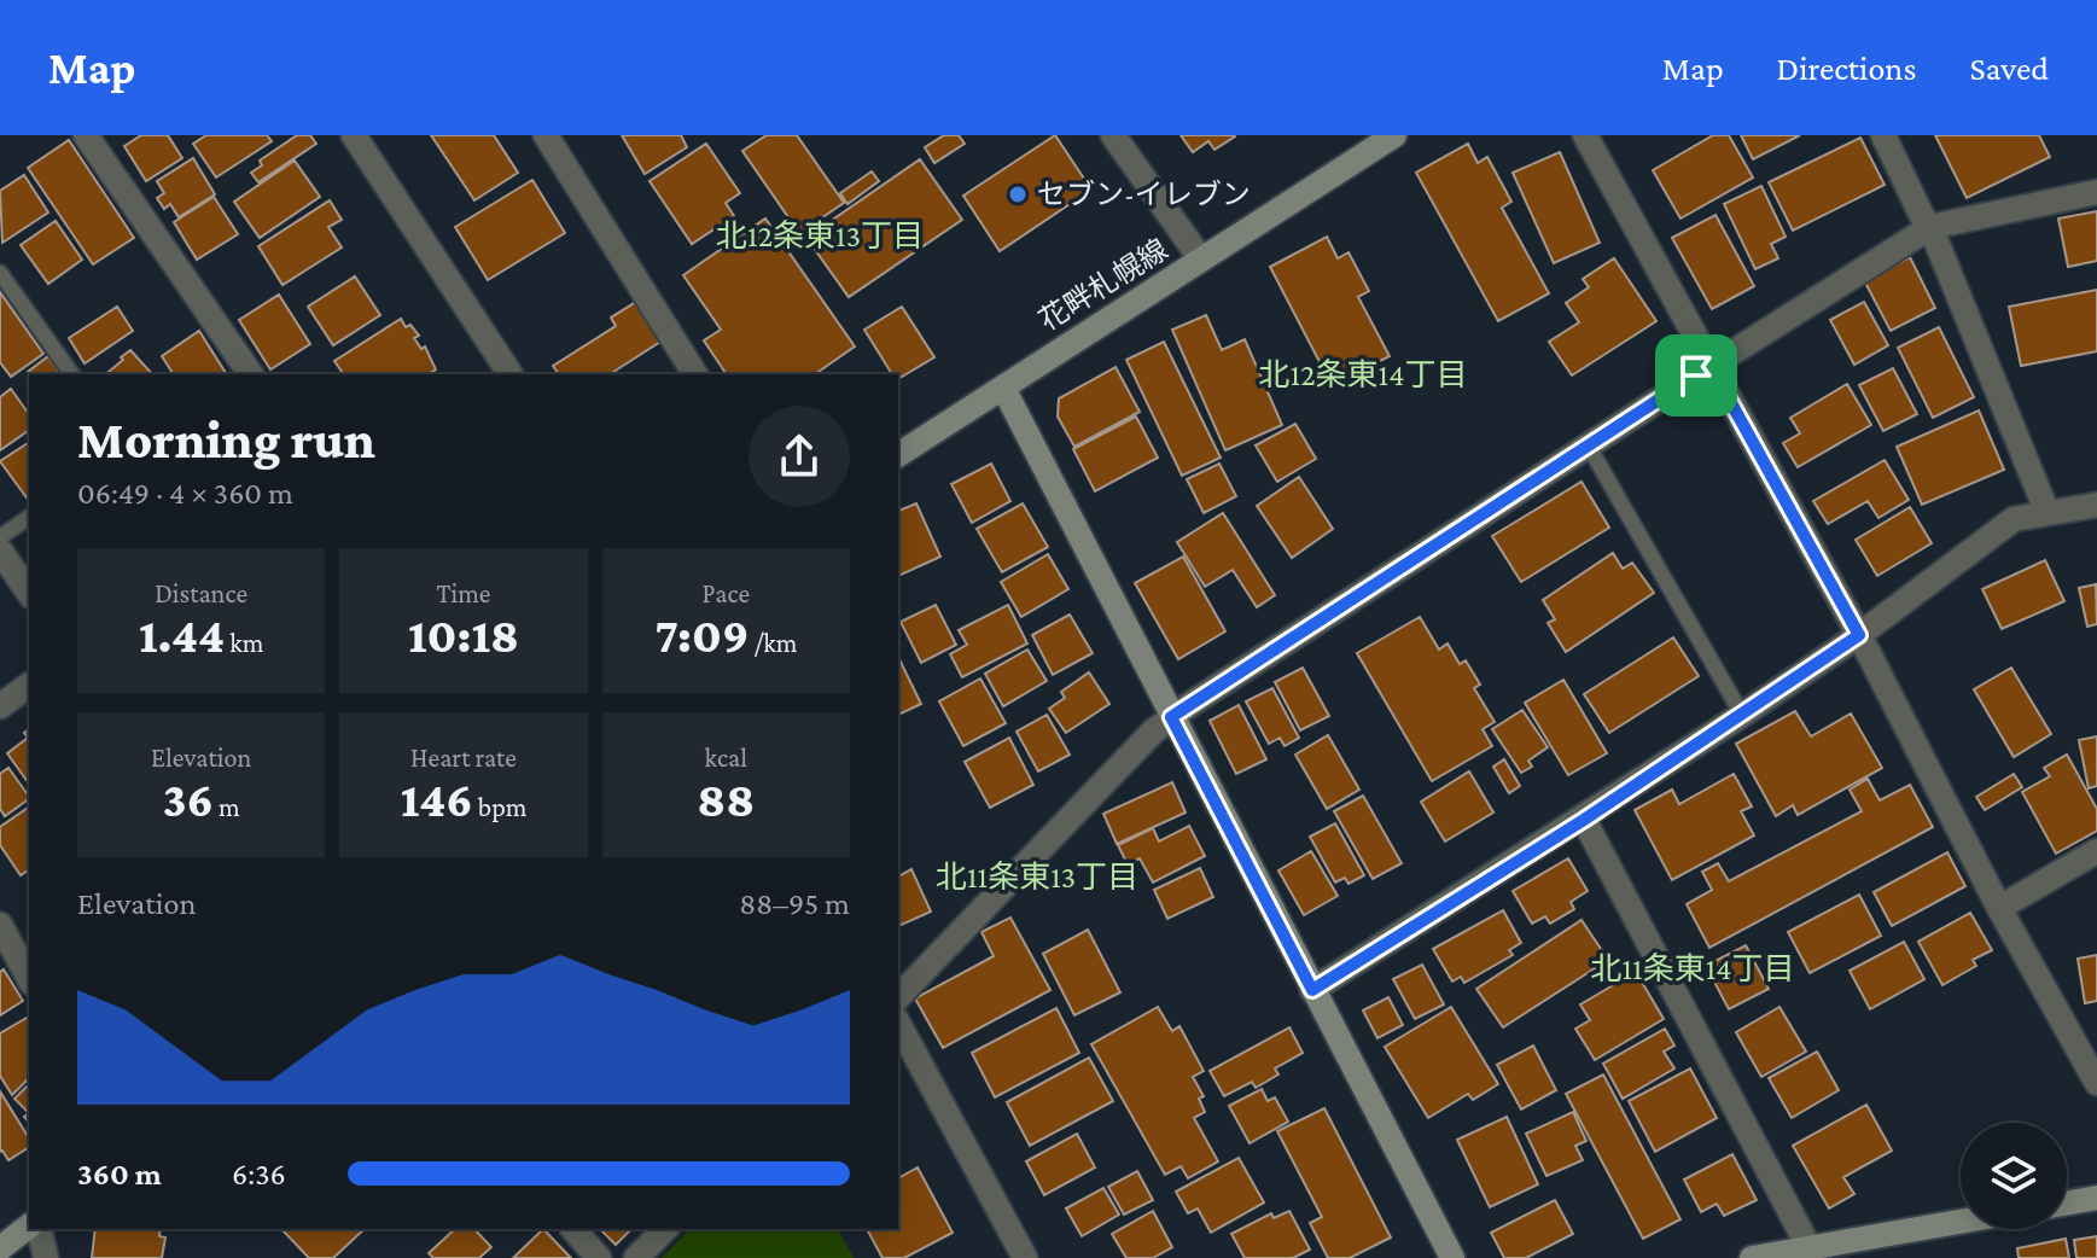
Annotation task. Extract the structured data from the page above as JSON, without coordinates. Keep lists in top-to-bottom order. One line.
{"streets":{"street":["花畔札幌線"]},"districts":["北12条東13丁目","北12条東14丁目","北11条東13丁目","北11条東14丁目"],"places":["セブン-イレブン"],"page":{"header":"Map","nav":["Map","Directions","Saved"],"heading":["Morning run","06:49 · 4 × 360 m"],"stats":[["Distance","1.44 km"],["Time","10:18"],["Pace","7:09 /km"],["Elevation","36 m"],["Heart rate","146 bpm"],["kcal","88"]],"chart":["Elevation","88–95 m"],"list":[{"name":"360 m","note":"6:36"}]}}
